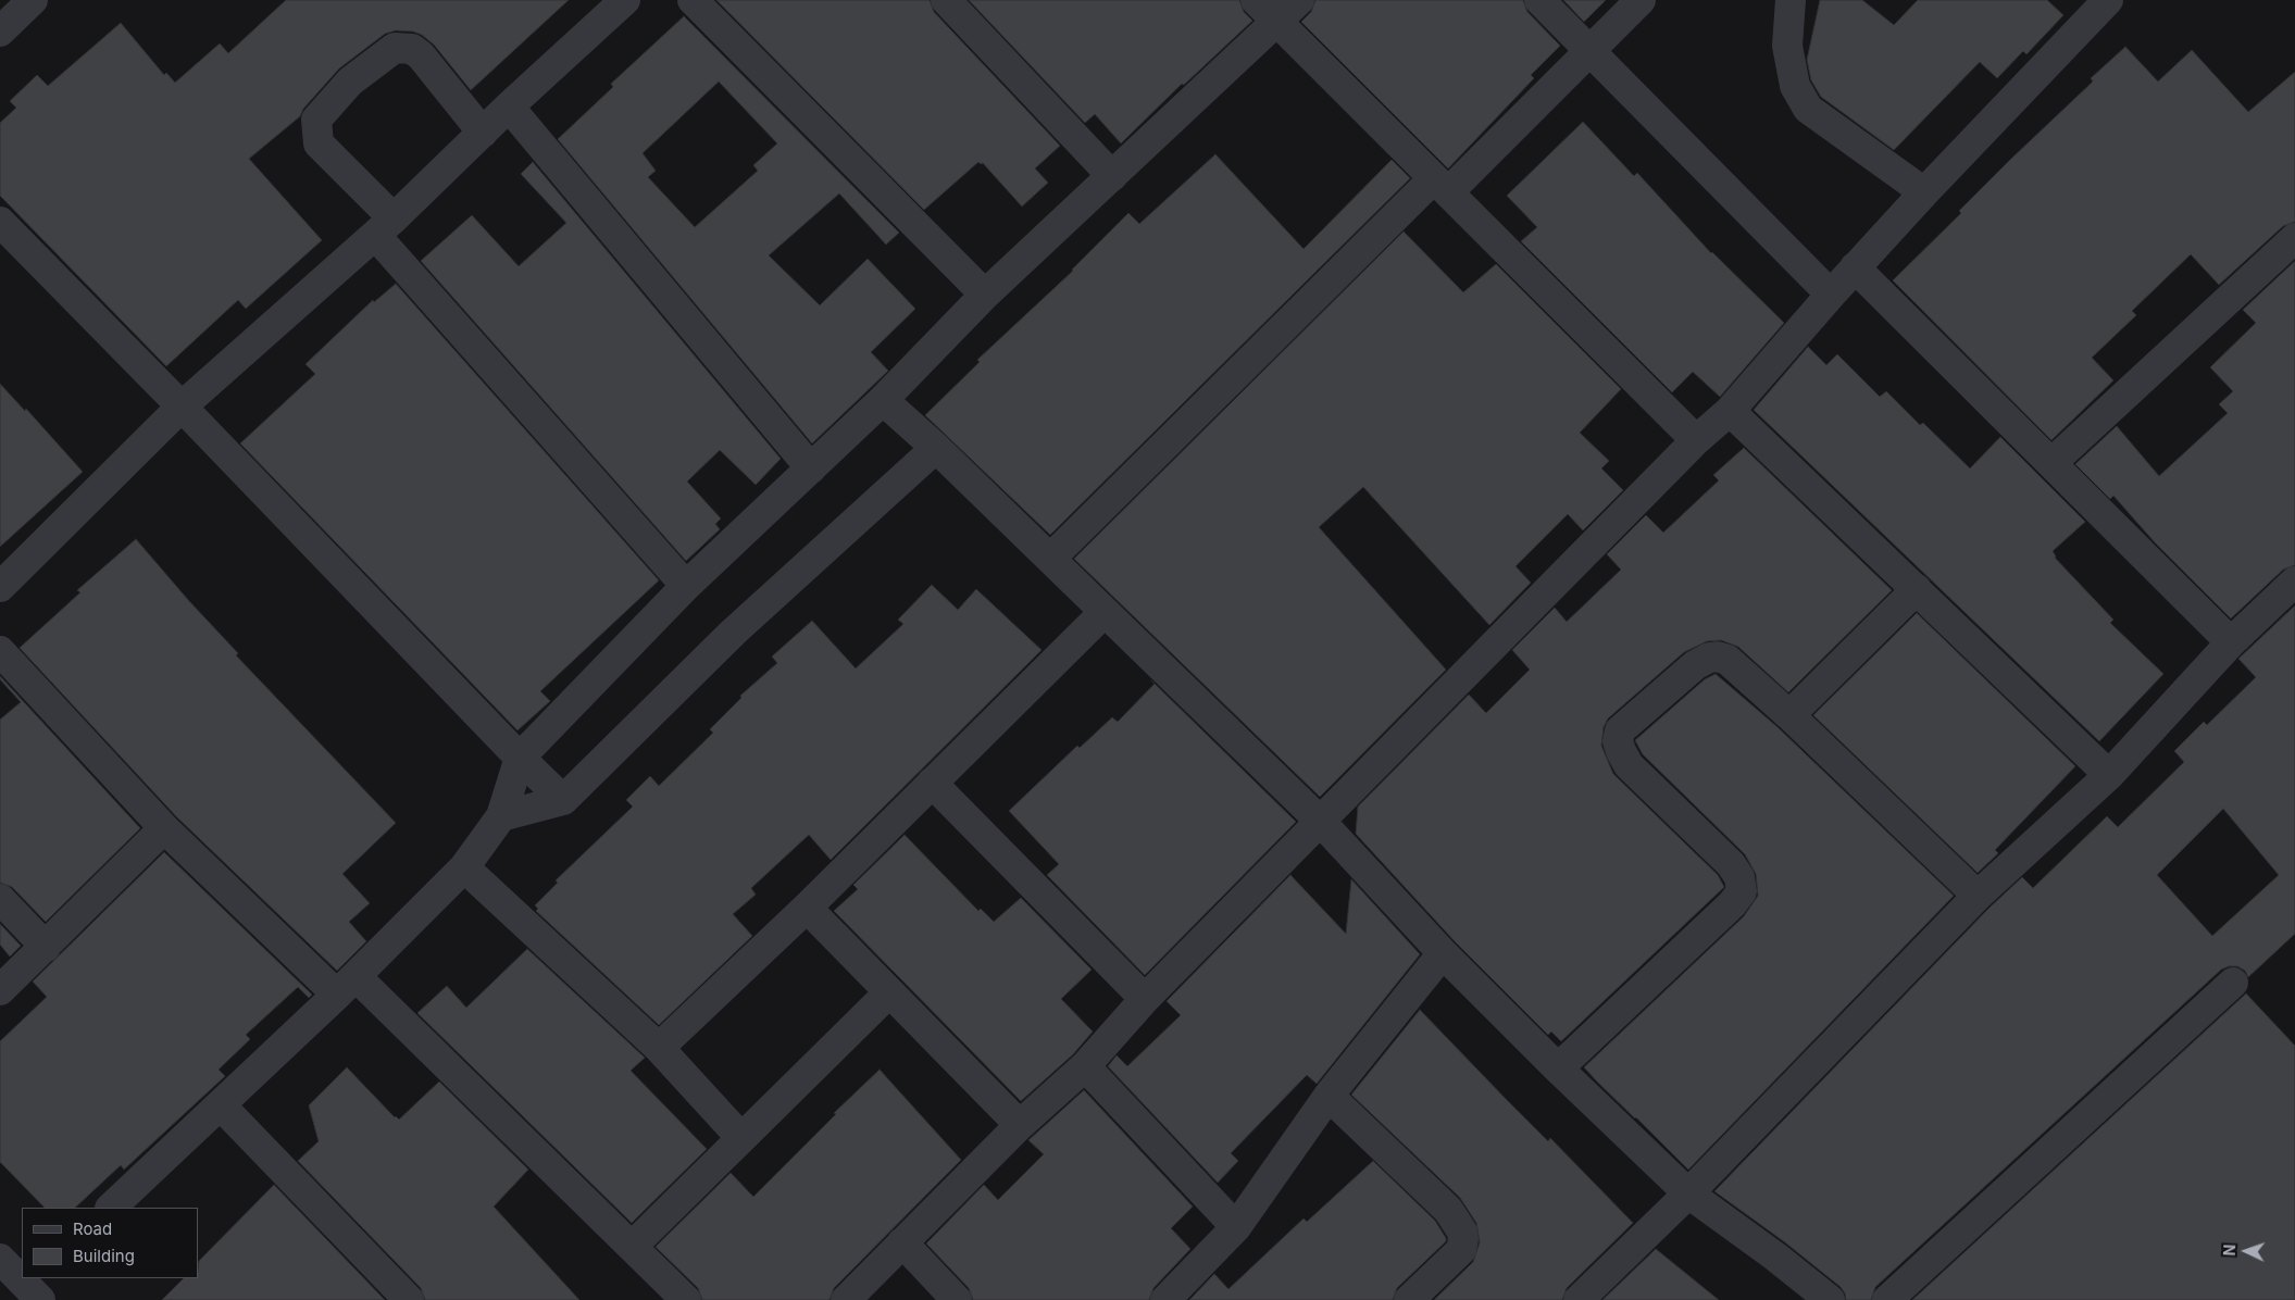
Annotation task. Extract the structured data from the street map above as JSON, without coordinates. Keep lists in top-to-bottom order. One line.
{"legend":["Road","Building"],"north":"left"}
